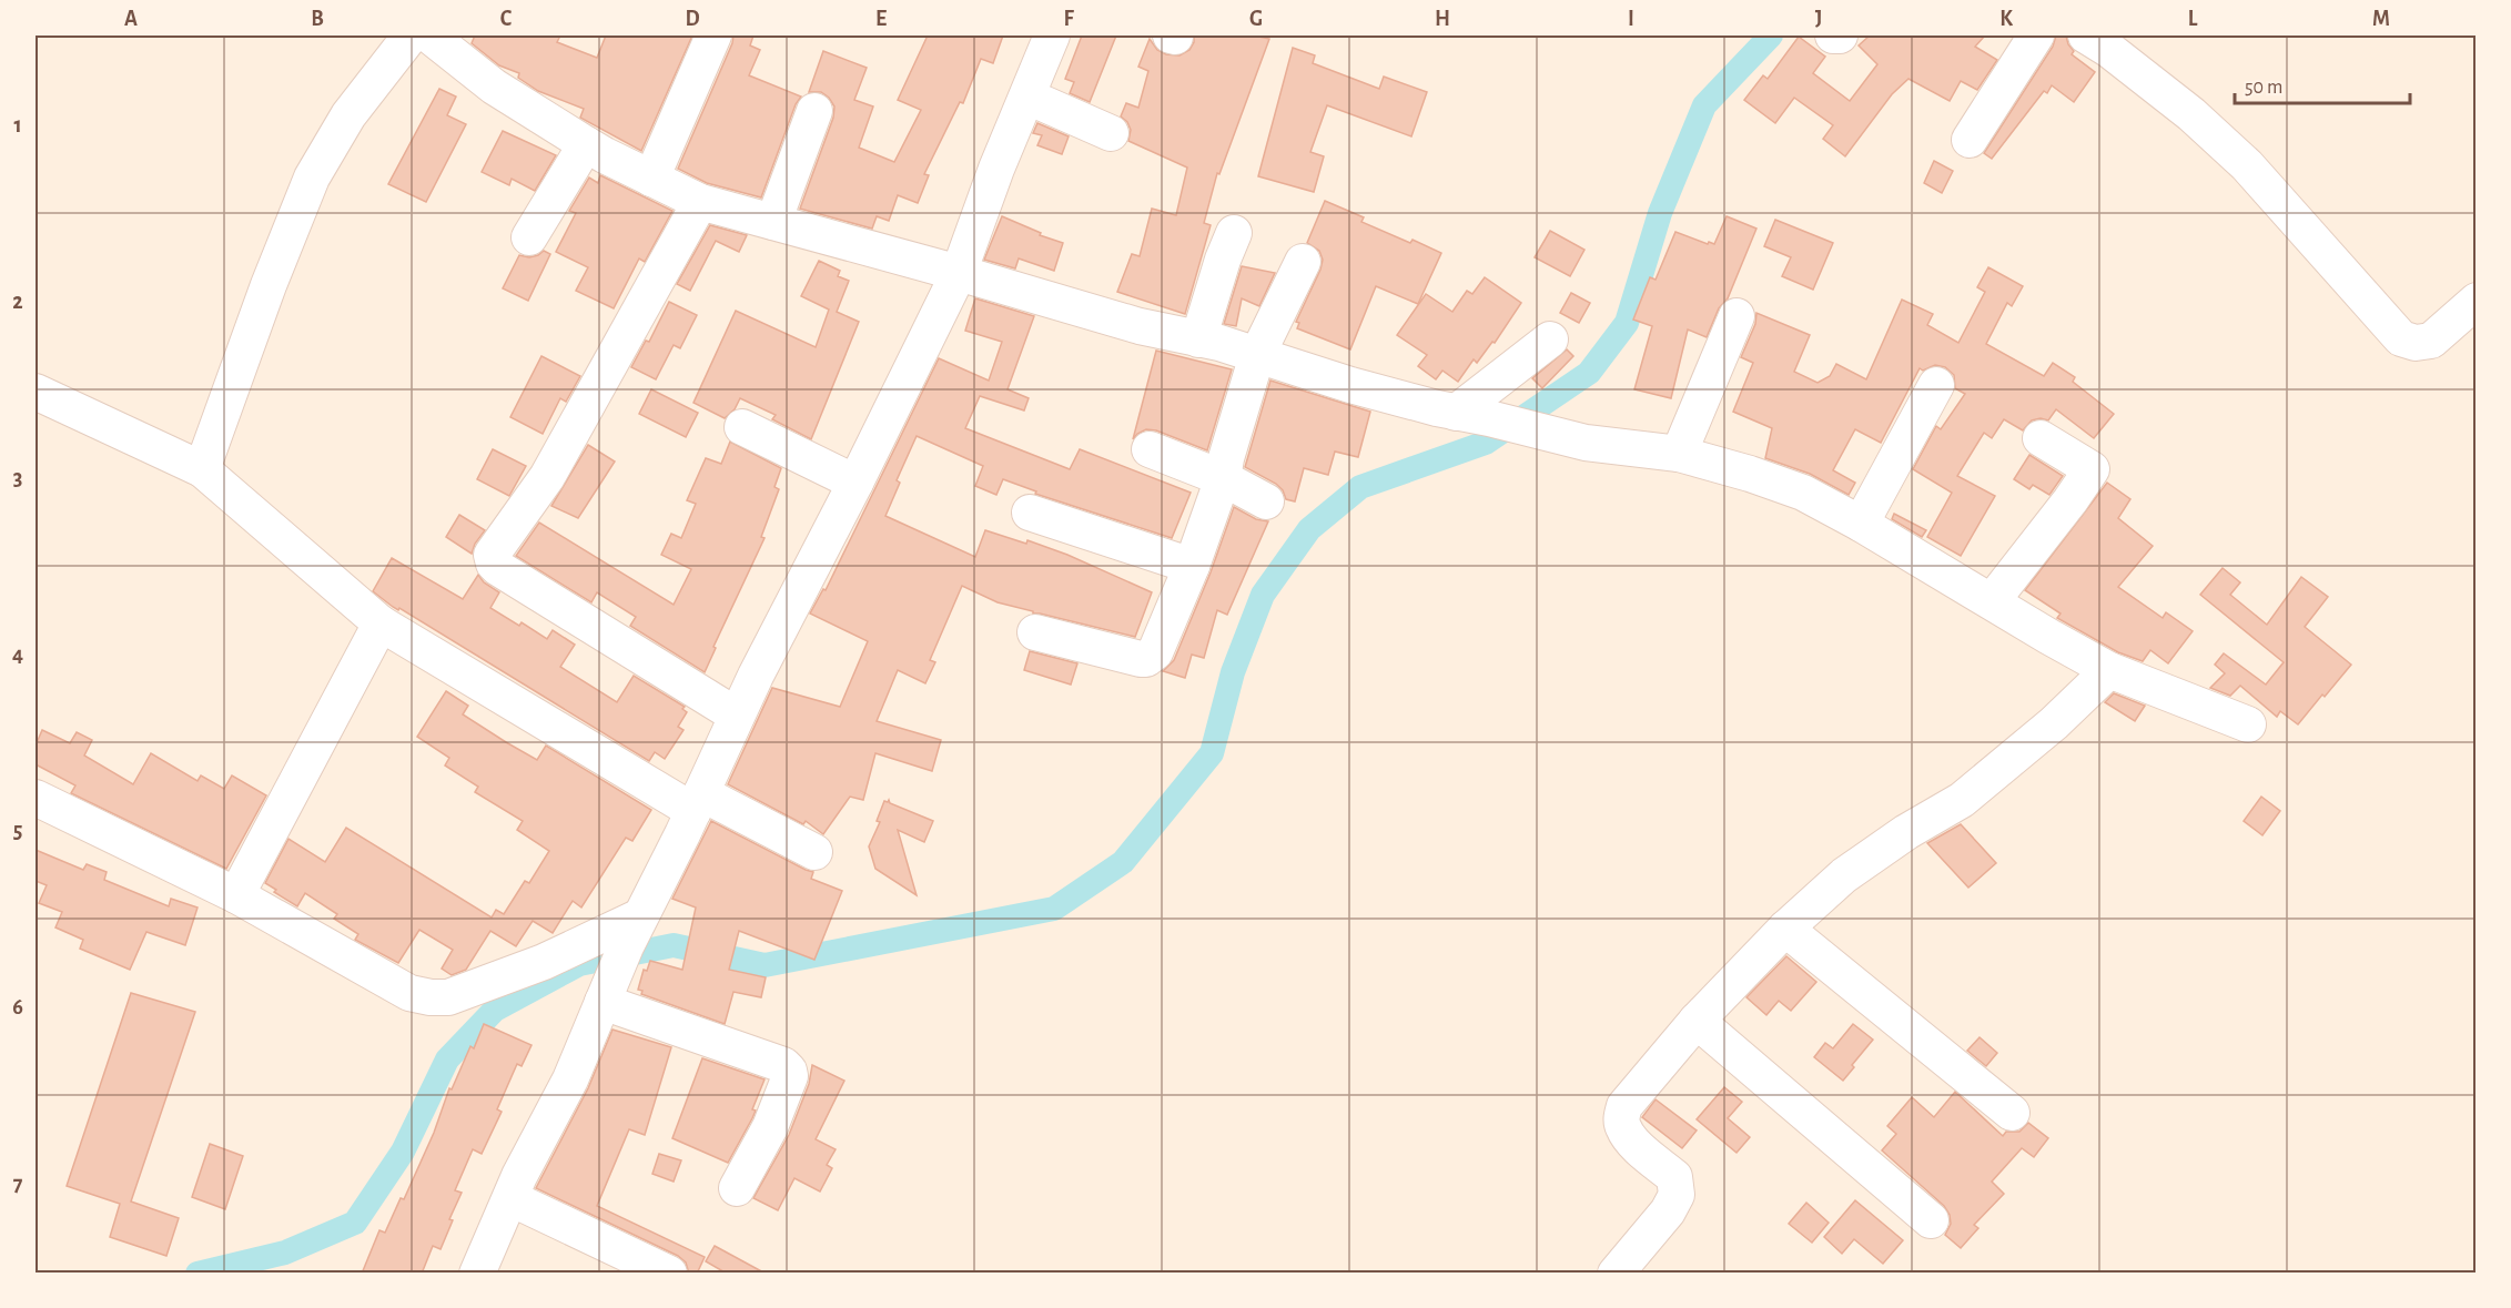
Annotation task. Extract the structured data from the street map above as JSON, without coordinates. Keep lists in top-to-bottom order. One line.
{"scale_bar":"50 m","grid":{"columns":["A","B","C","D","E","F","G","H","I","J","K","L","M"],"rows":["1","2","3","4","5","6","7"]}}
